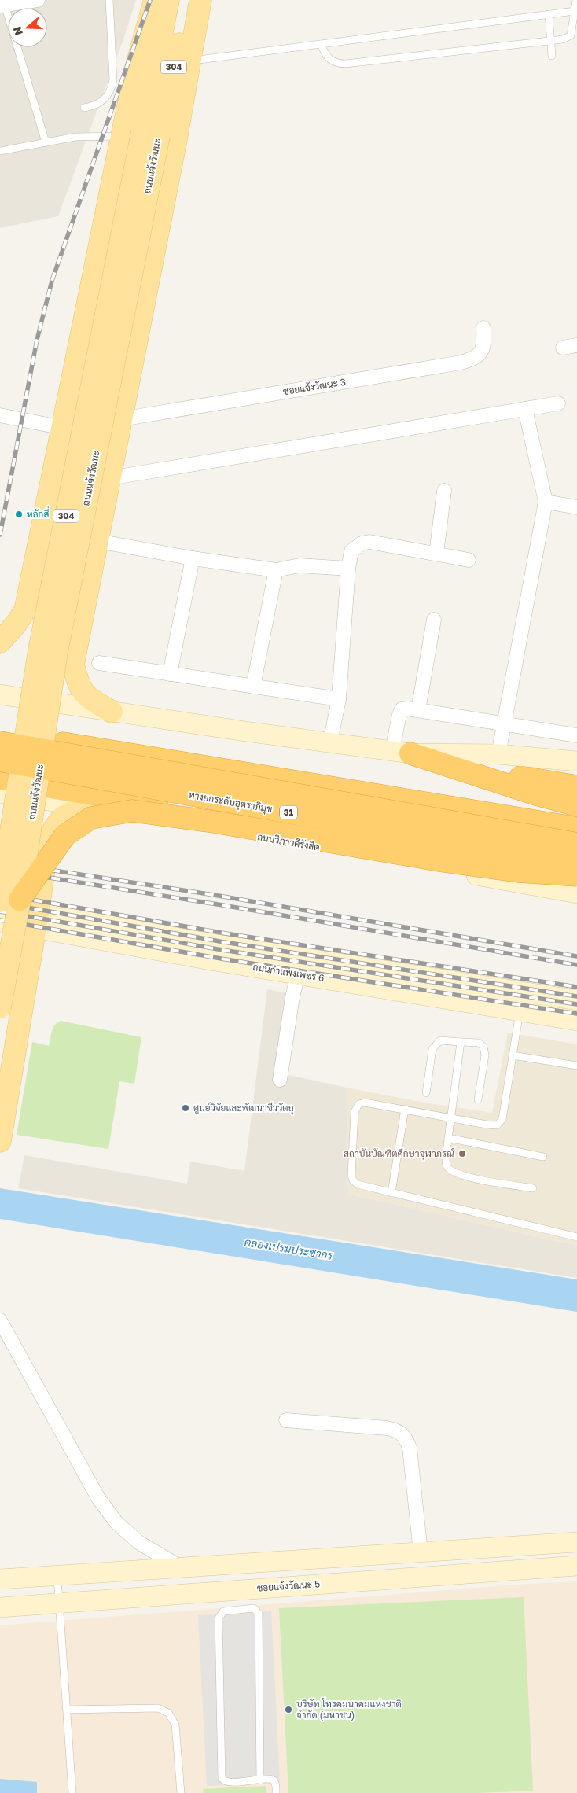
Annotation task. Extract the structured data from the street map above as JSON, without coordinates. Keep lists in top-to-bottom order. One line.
{"streets":{"highway":["ทางยกระดับอุตราภิมุข","31","ถนนวิภาวดีรังสิต"],"main road":["304","ถนนแจ้งวัฒนะ"],"street":["ซอยแจ้งวัฒนะ 3","ถนนกำแพงเพชร 6","ซอยแจ้งวัฒนะ 5"]},"crossings":[["ถนนแจ้งวัฒนะ","ซอยแจ้งวัฒนะ 3"],["ถนนแจ้งวัฒนะ","ถนนกำแพงเพชร 6"]],"water":["คลองเปรมประชากร"],"places":["หลักสี่","ศูนย์วิจัยและพัฒนาชีววัตถุ","สถาบันบัณฑิตศึกษาจุฬาภรณ์","บริษัท โทรคมนาคมแห่งชาติ จำกัด (มหาชน)"],"north":"left"}
